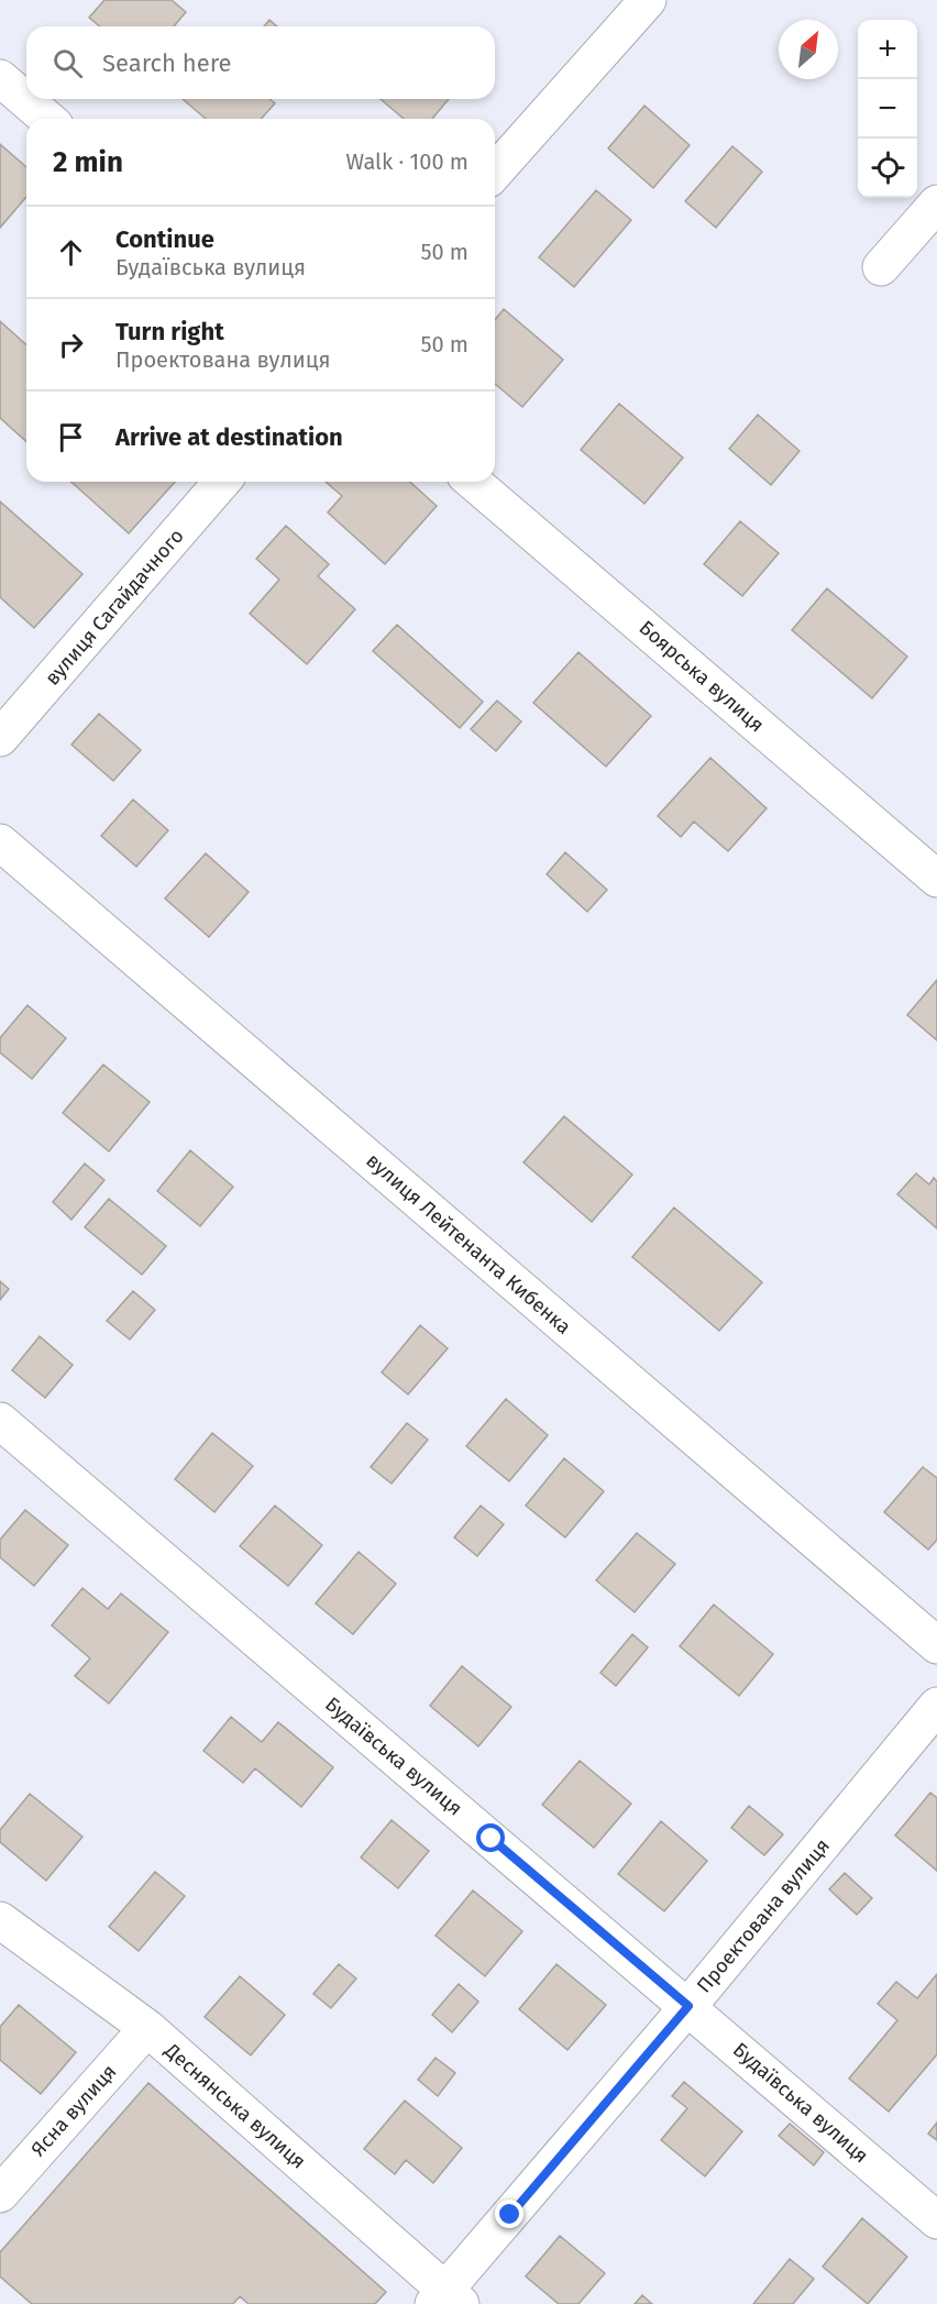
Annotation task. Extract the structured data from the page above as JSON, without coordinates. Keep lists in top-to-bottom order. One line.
{"streets":{"street":["вулиця Сагайдачного","Боярська вулиця","вулиця Лейтенанта Кибенка","Будаївська вулиця","Проектована вулиця","Деснянська вулиця","Ясна вулиця"]},"crossings":[["Будаївська вулиця","Проектована вулиця"],["Проектована вулиця","Деснянська вулиця"],["Деснянська вулиця","Ясна вулиця"]],"north":"top right","page":{"map_buttons":["+","−"],"search":"Search here","heading":["2 min","Walk · 100 m"],"list":[["Continue","Будаївська вулиця","50 m"],["Turn right","Проектована вулиця","50 m"],"Arrive at destination"]}}
